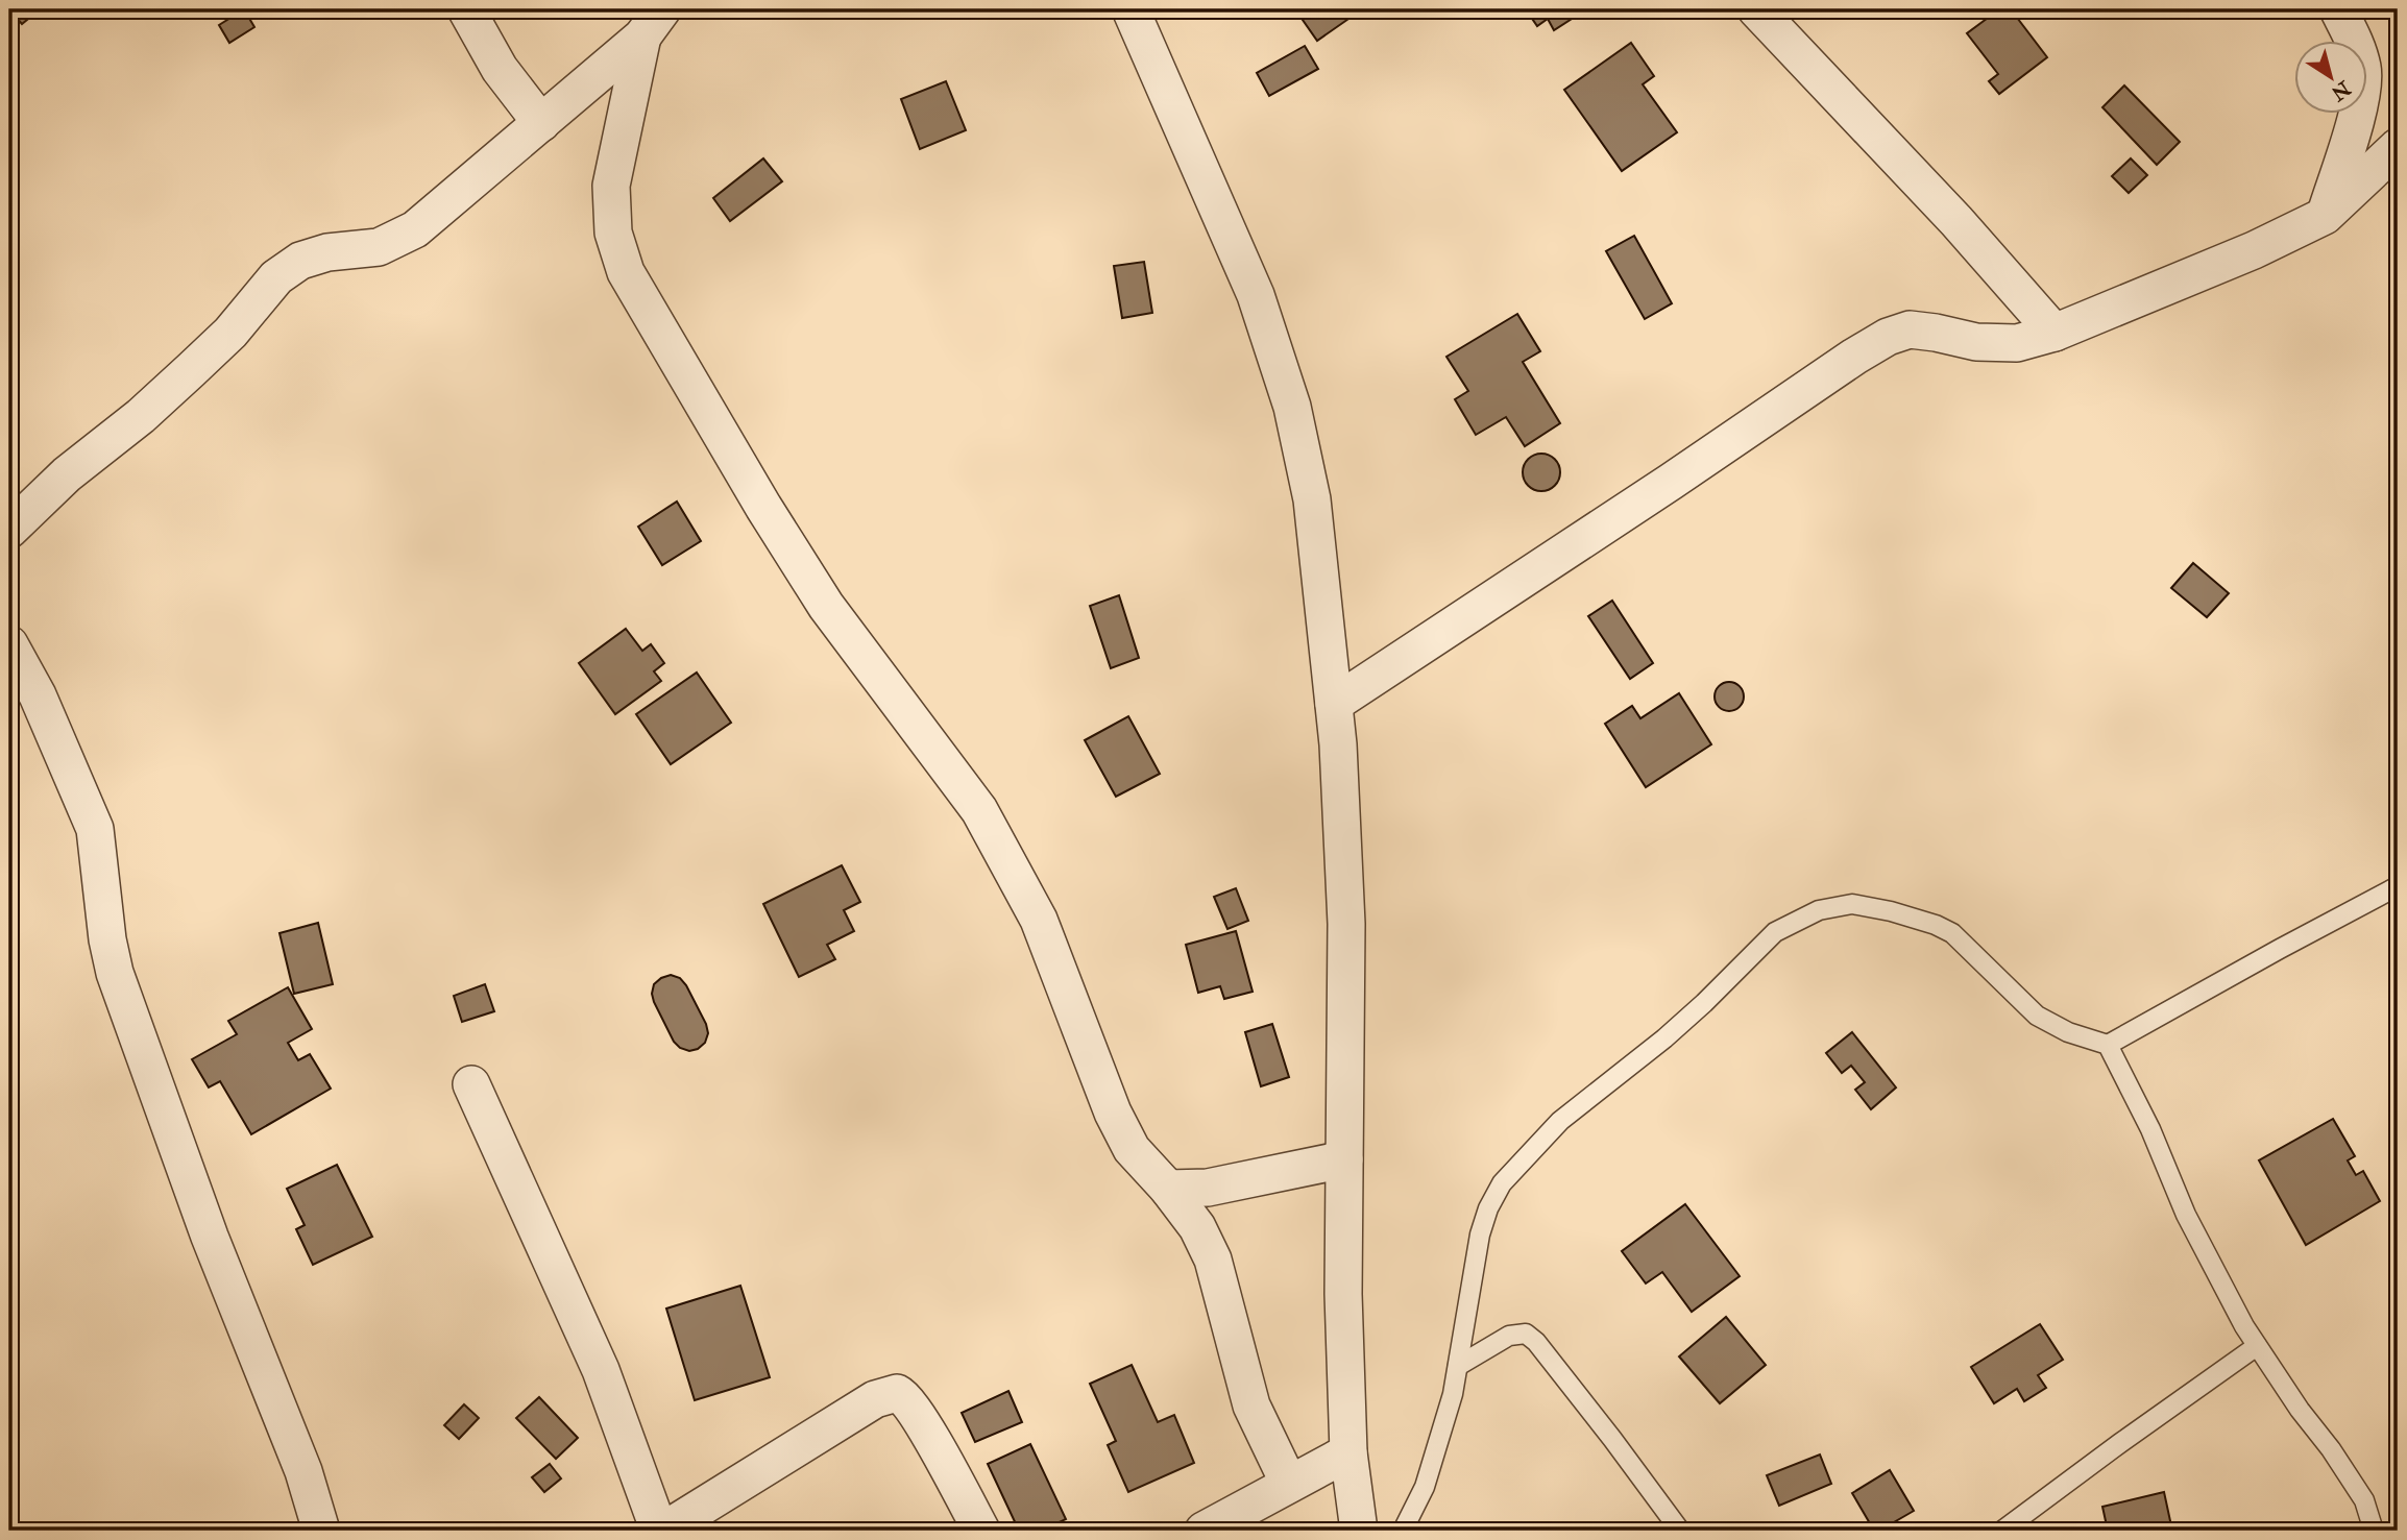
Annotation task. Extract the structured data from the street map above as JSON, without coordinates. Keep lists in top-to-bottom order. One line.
{"north":"bottom right"}
